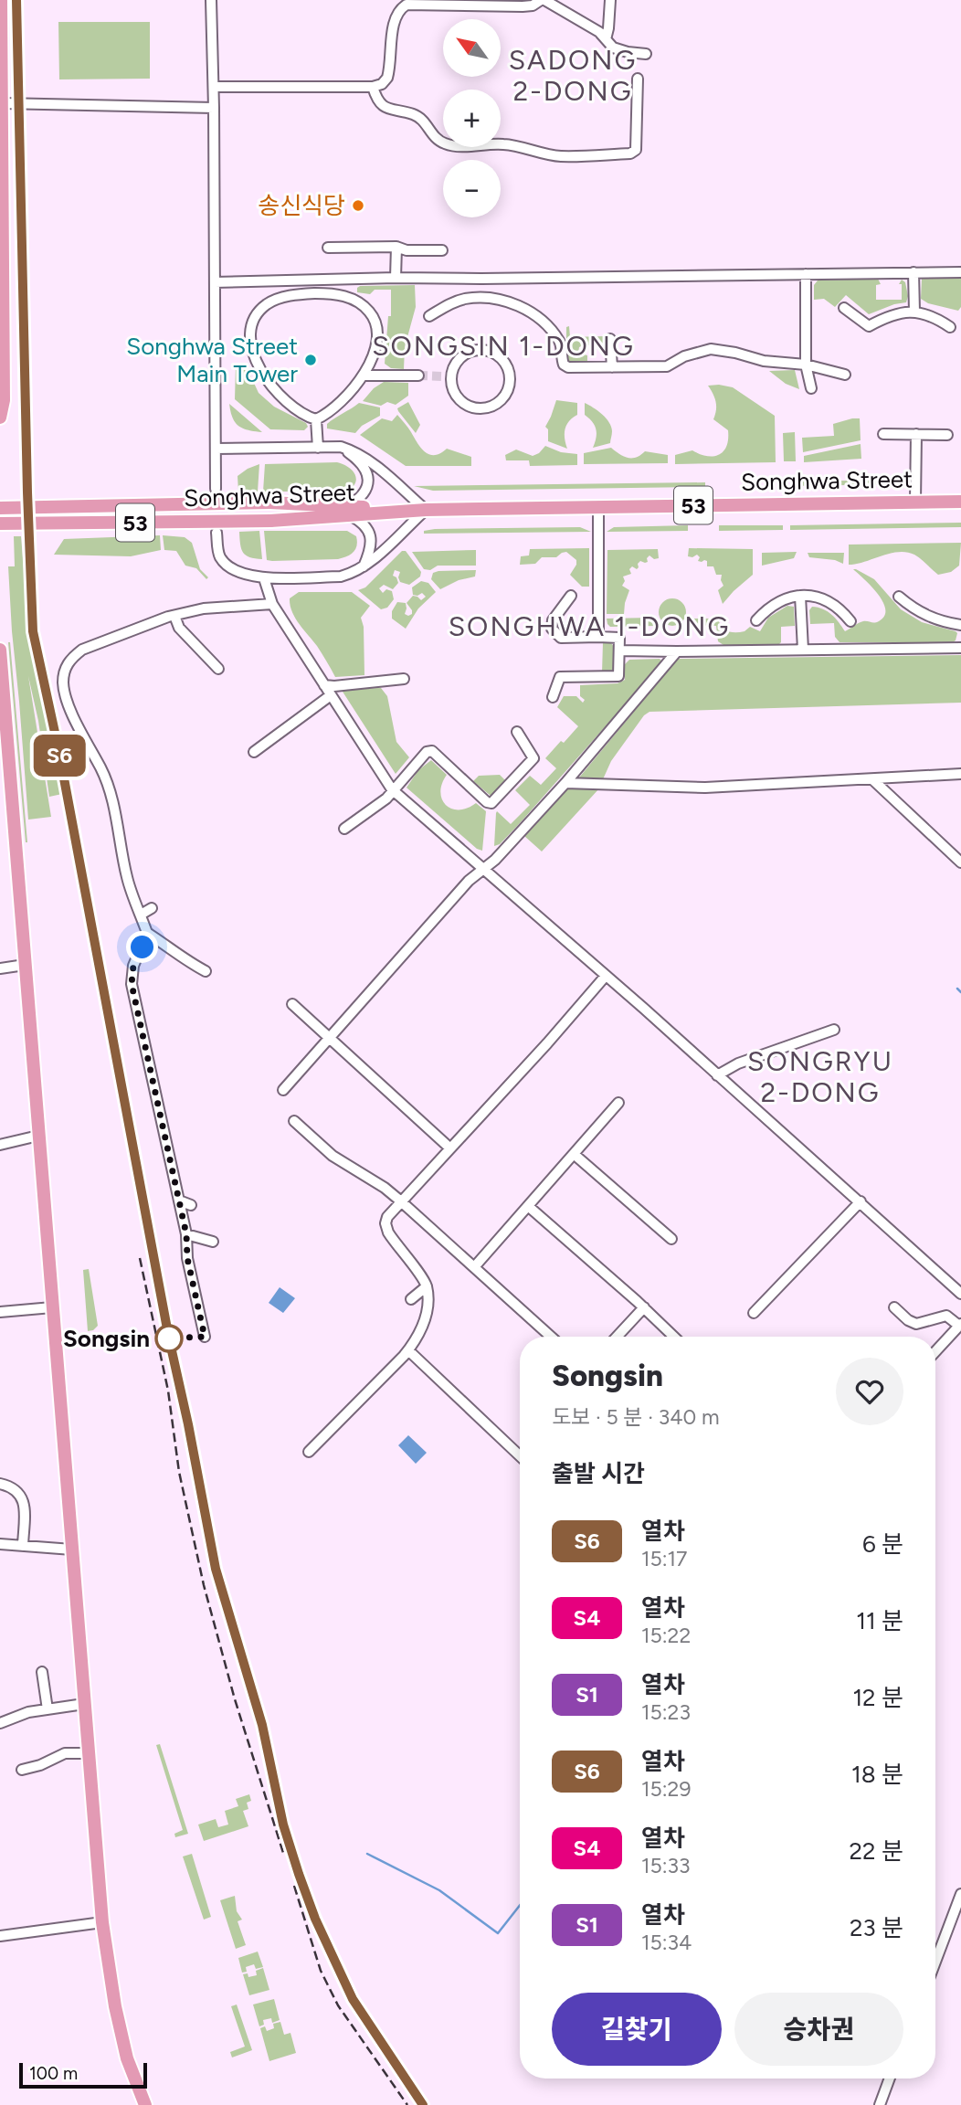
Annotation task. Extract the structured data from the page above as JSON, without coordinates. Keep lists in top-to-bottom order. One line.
{"streets":{"main road":["Songhwa Street","53"]},"districts":["SADONG 2-DONG","SONGSIN 1-DONG","SONGHWA 1-DONG","SONGRYU 2-DONG"],"places":["송신식당","Songhwa Street Main Tower","Songsin"],"scale_bar":"100 m","north":"top left","page":{"on_map":"S6","map_buttons":["+","−"],"heading":[["Songsin","도보 · 5 분 · 340 m"],"출발 시간"],"list":[{"mark":"S6","name":"열차","note":"15:17","value":"6 분"},{"mark":"S4","name":"열차","note":"15:22","value":"11 분"},{"mark":"S1","name":"열차","note":"15:23","value":"12 분"},{"mark":"S6","name":"열차","note":"15:29","value":"18 분"},{"mark":"S4","name":"열차","note":"15:33","value":"22 분"},{"mark":"S1","name":"열차","note":"15:34","value":"23 분"}],"buttons":["길찾기","승차권"],"scale":"100 m"}}
